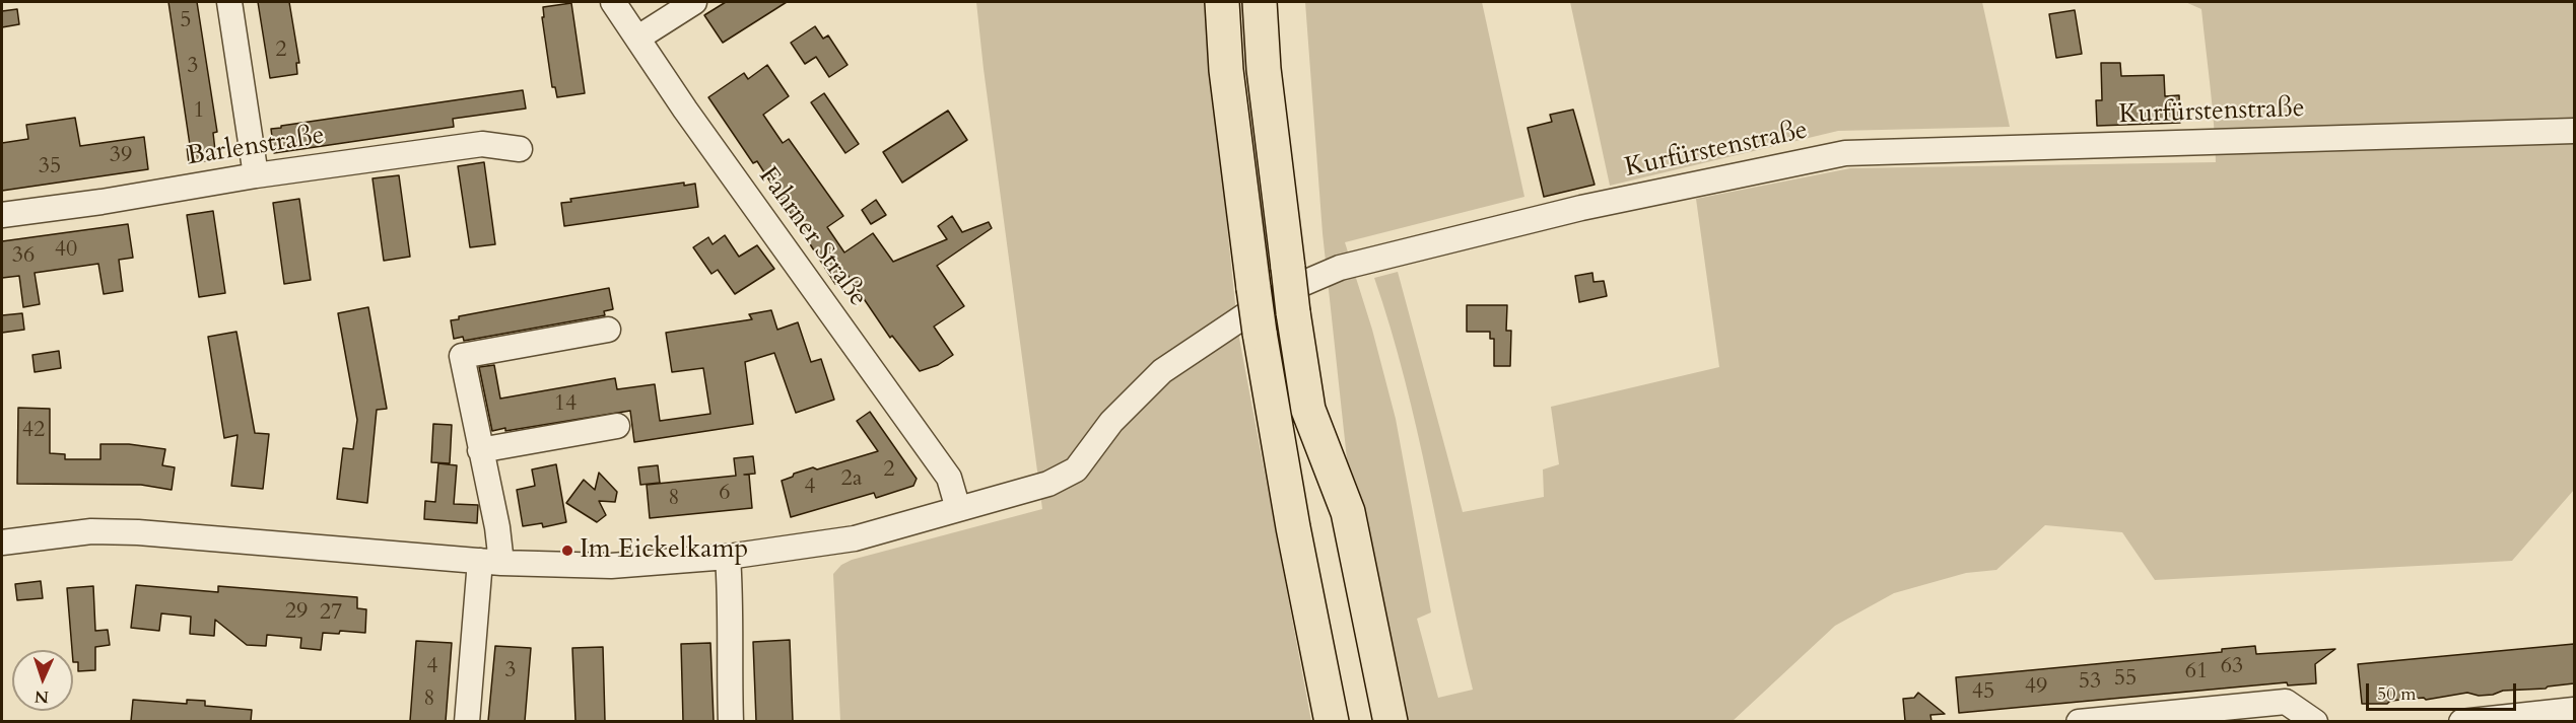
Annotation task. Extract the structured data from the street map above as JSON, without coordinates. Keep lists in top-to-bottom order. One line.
{"streets":{"street":["Kurfürstenstraße","Barlenstraße","Fahrner Straße"]},"crossings":[["Kurfürstenstraße","Fahrner Straße"]],"places":["Im Eickelkamp"],"house_numbers":["5","2","3","1","39","35","40","36","14","42","2","2a","4","6","8","29","27","4","63","3","61","55","53","49","45","8"],"scale_bar":"50 m","north":"bottom"}
